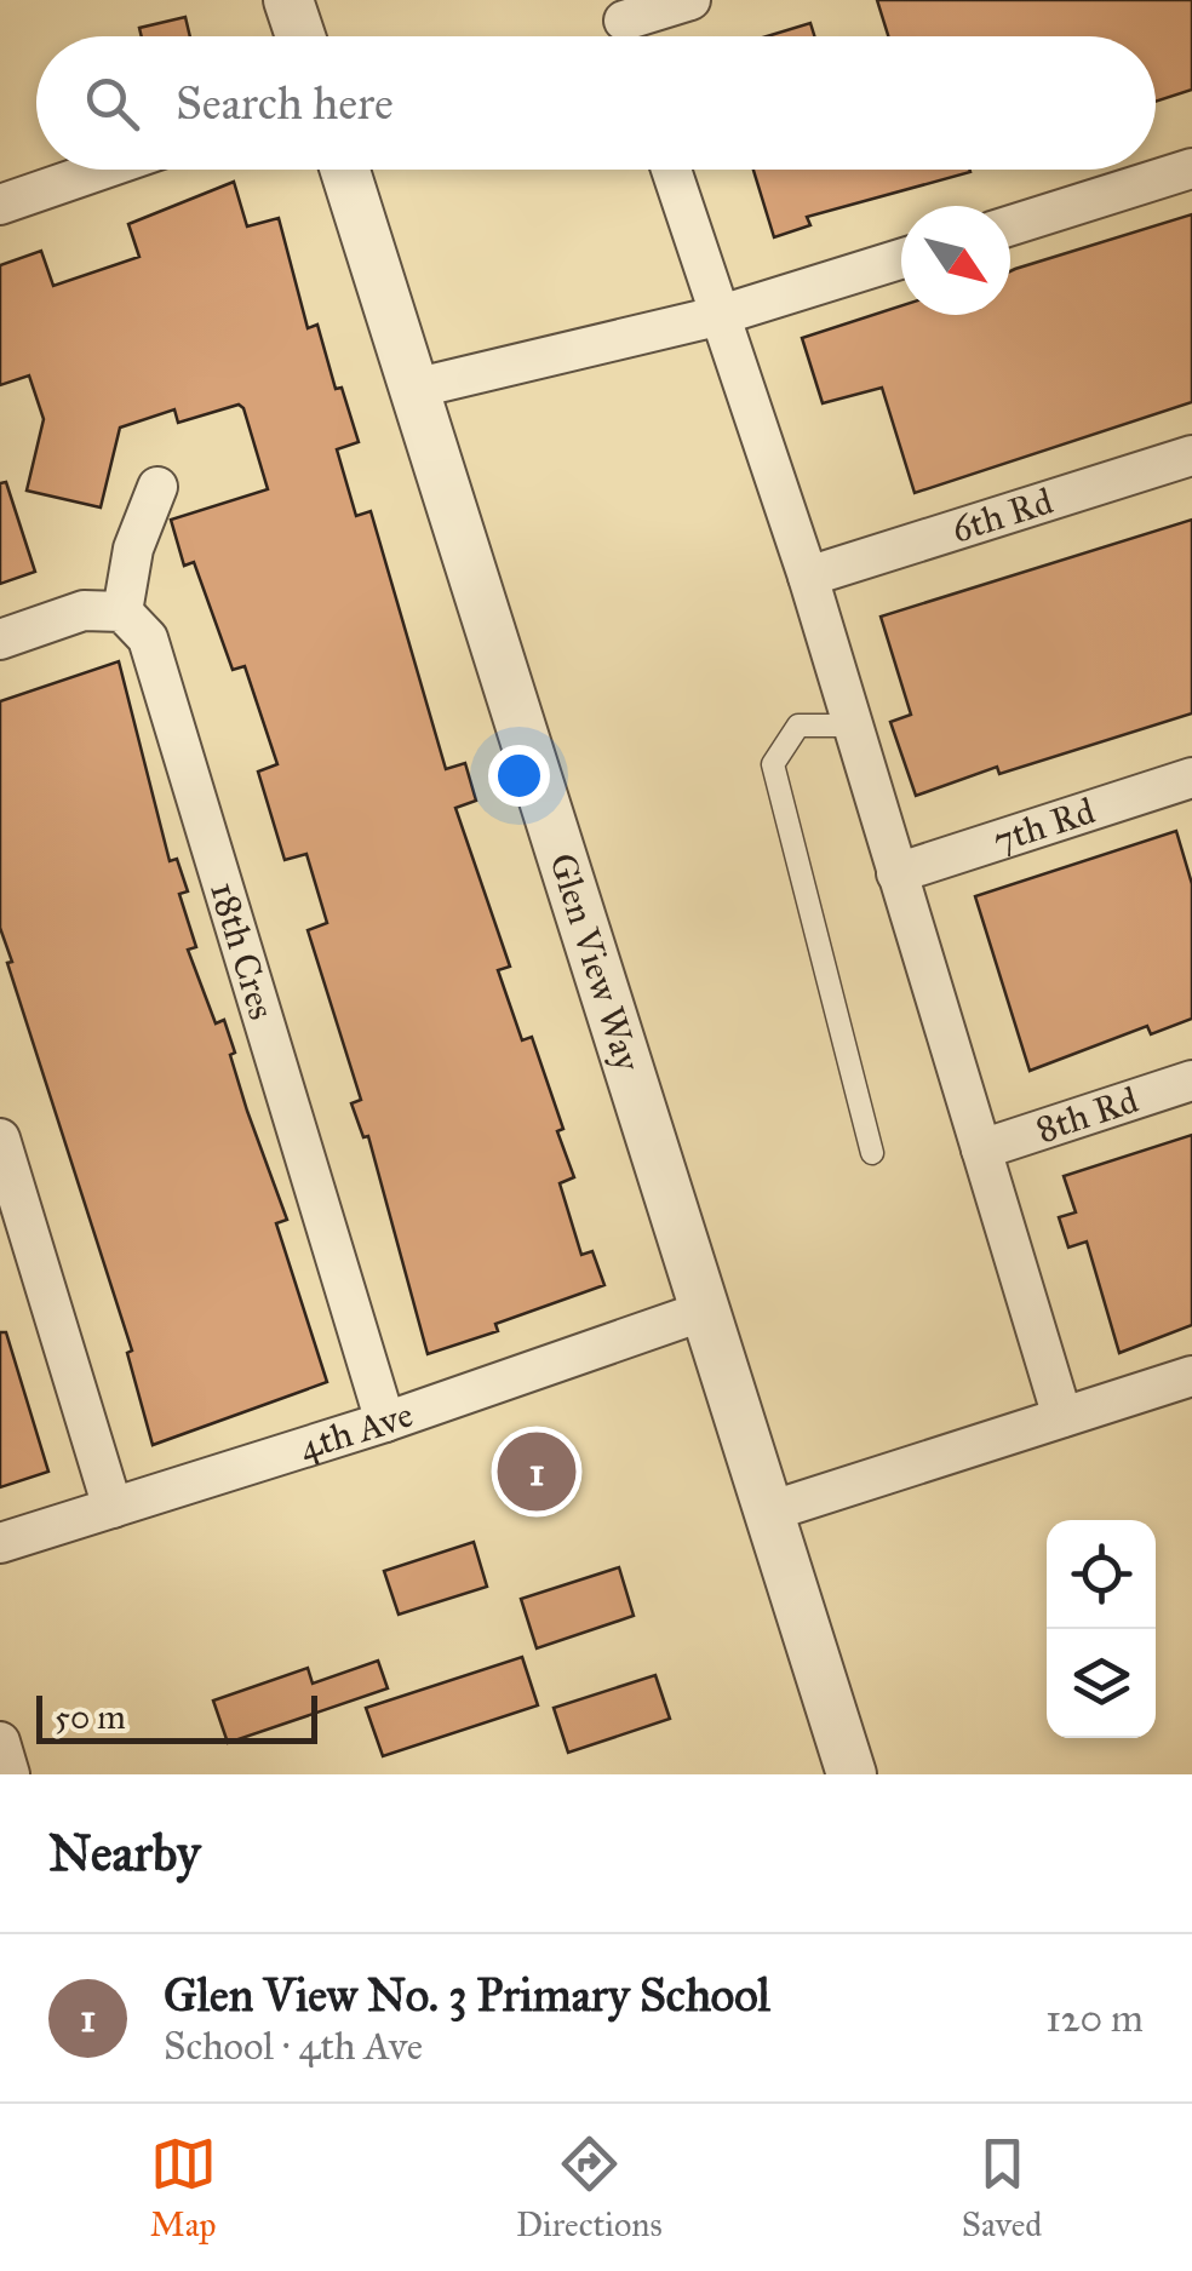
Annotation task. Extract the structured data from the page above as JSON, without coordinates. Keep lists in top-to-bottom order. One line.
{"streets":{"street":["6th Rd","7th Rd","18th Cres","Glen View Way","8th Rd","4th Ave"]},"crossings":[["18th Cres","4th Ave"],["Glen View Way","4th Ave"]],"scale_bar":"50 m","north":"bottom right","page":{"search":"Search here","pins":"1","scale":"50 m","heading":"Nearby","list":[{"mark":"1","name":"Glen View No. 3 Primary School","note":"School · 4th Ave","value":"120 m"}],"nav":["Map","Directions","Saved"]}}
